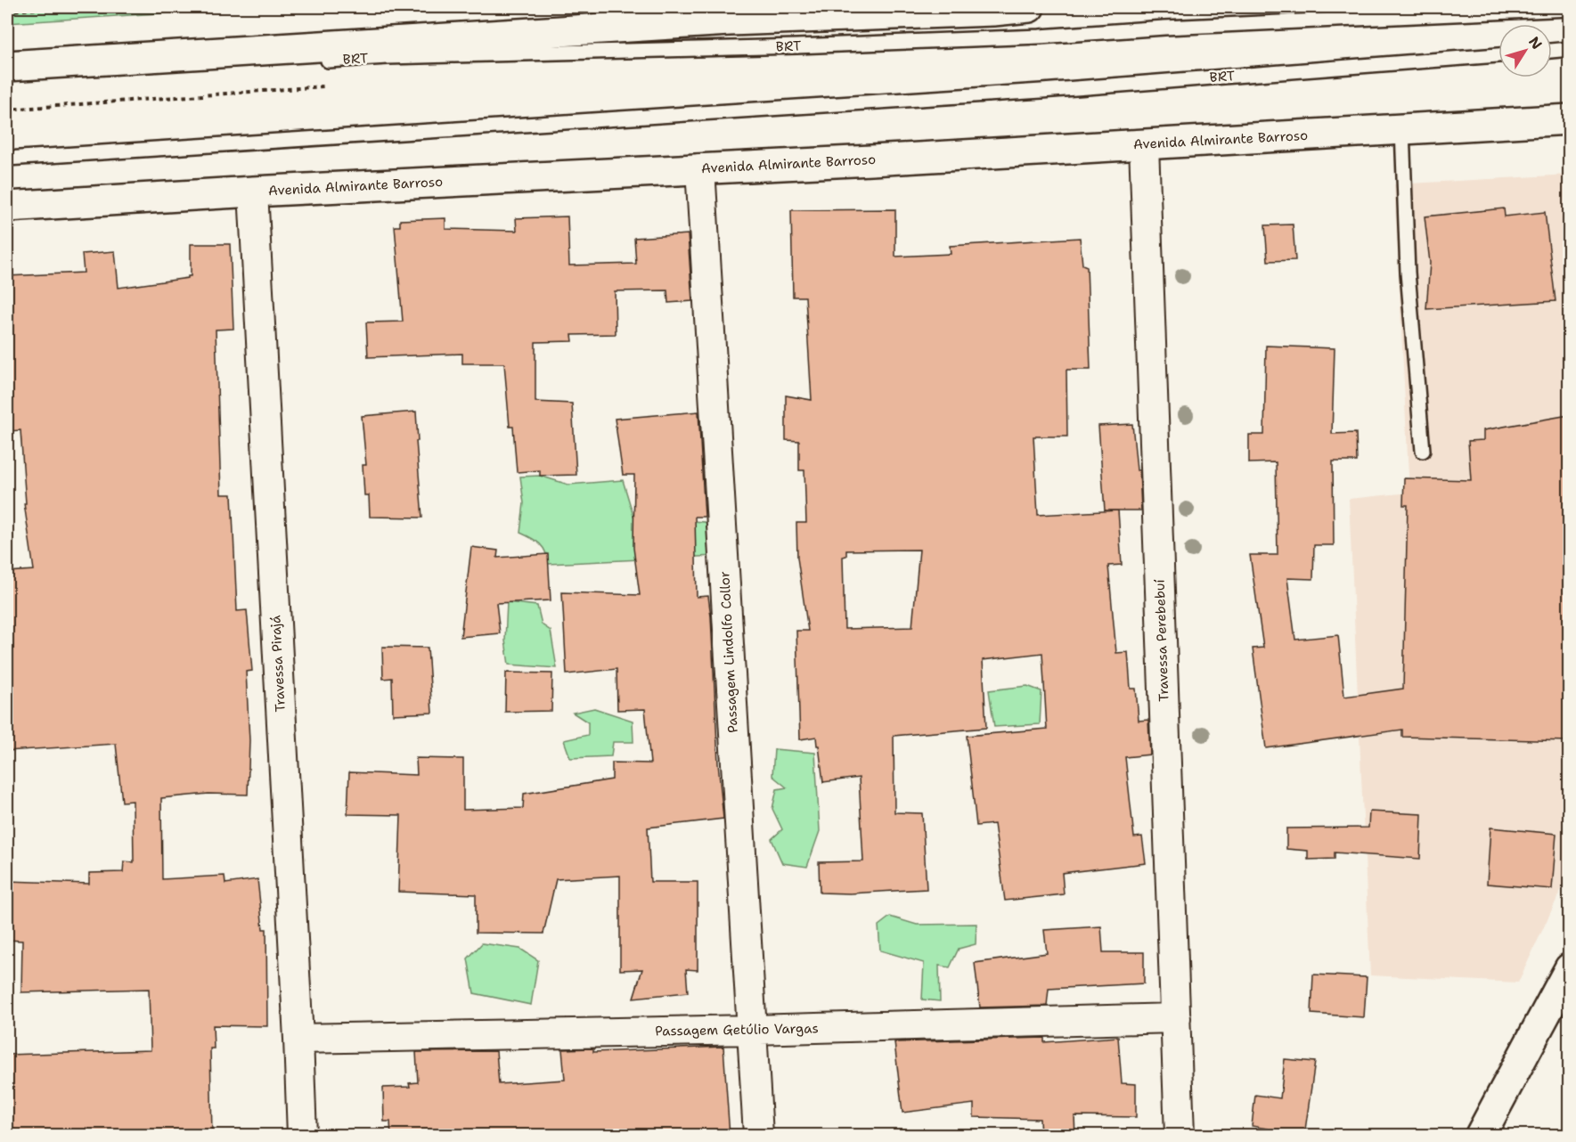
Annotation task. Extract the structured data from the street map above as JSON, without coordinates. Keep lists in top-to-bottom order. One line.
{"streets":{"main road":["Avenida Almirante Barroso"],"street":["Travessa Perebebuí","Passagem Lindolfo Collor","Travessa Pirajá","Passagem Getúlio Vargas"],"lane":["BRT"]},"crossings":[["Avenida Almirante Barroso","Travessa Perebebuí"],["Avenida Almirante Barroso","Passagem Lindolfo Collor"],["Avenida Almirante Barroso","Travessa Pirajá"],["Travessa Perebebuí","Passagem Getúlio Vargas"],["Passagem Lindolfo Collor","Passagem Getúlio Vargas"],["Travessa Pirajá","Passagem Getúlio Vargas"]],"north":"top right"}
